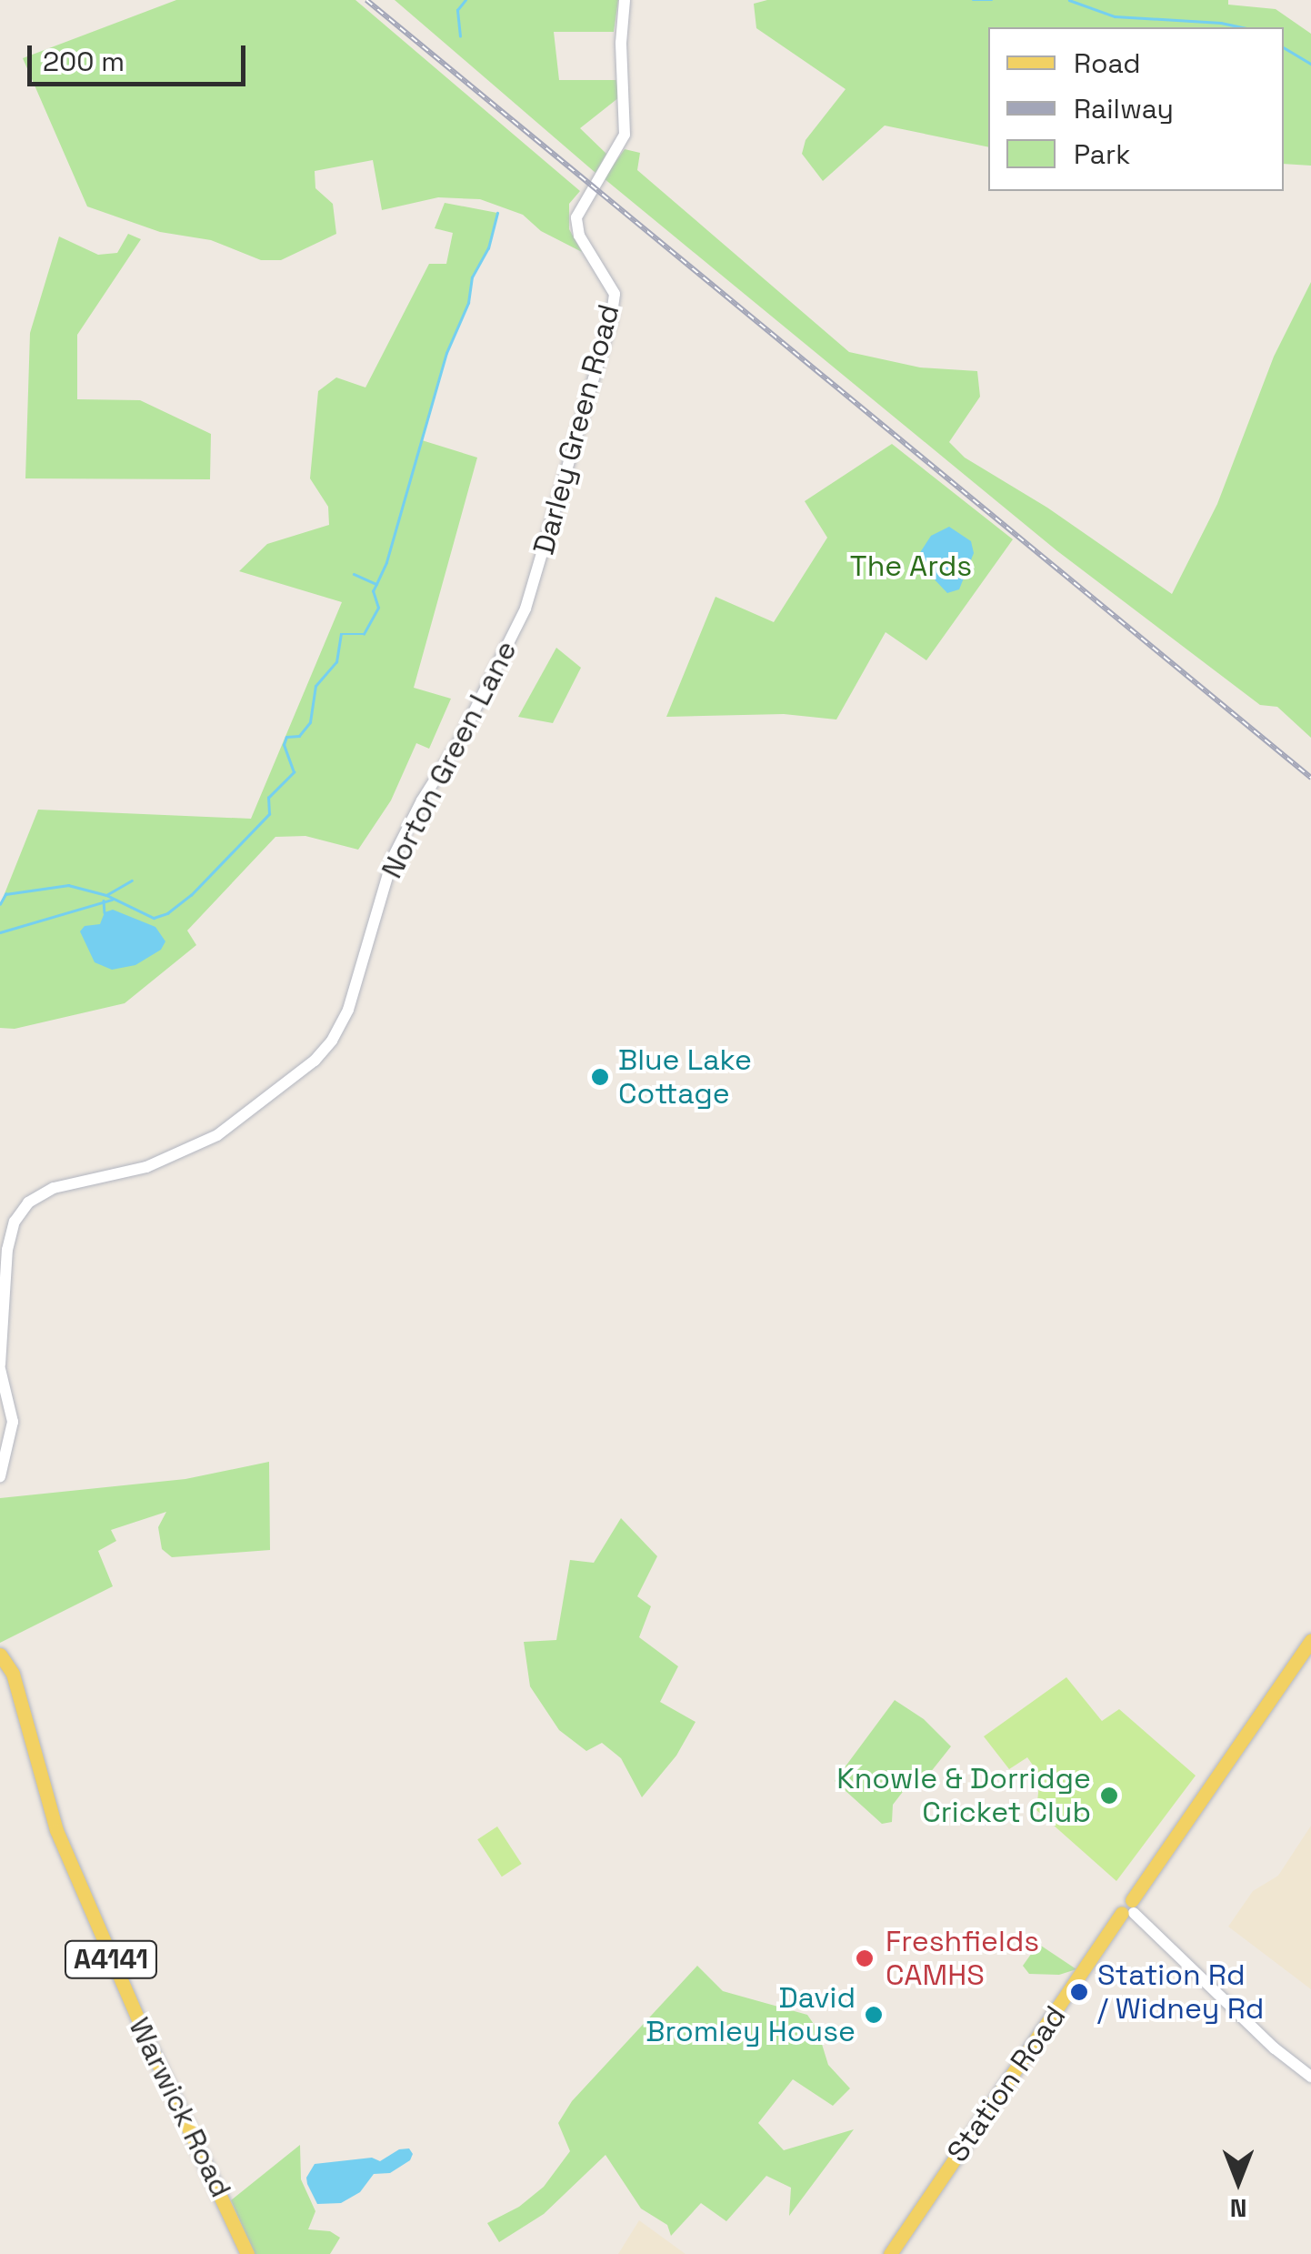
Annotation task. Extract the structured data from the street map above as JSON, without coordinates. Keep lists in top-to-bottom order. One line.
{"streets":{"main road":["A4141","Station Road","Warwick Road"],"street":["Darley Green Road","Norton Green Lane"]},"crossings":[["Darley Green Road","Norton Green Lane"]],"parks":["The Ards"],"places":["Blue Lake Cottage","Knowle & Dorridge Cricket Club","Freshfields CAMHS","Station Rd / Widney Rd","David Bromley House"],"legend":["Road","Railway","Park"],"scale_bar":"200 m","north":"bottom"}
